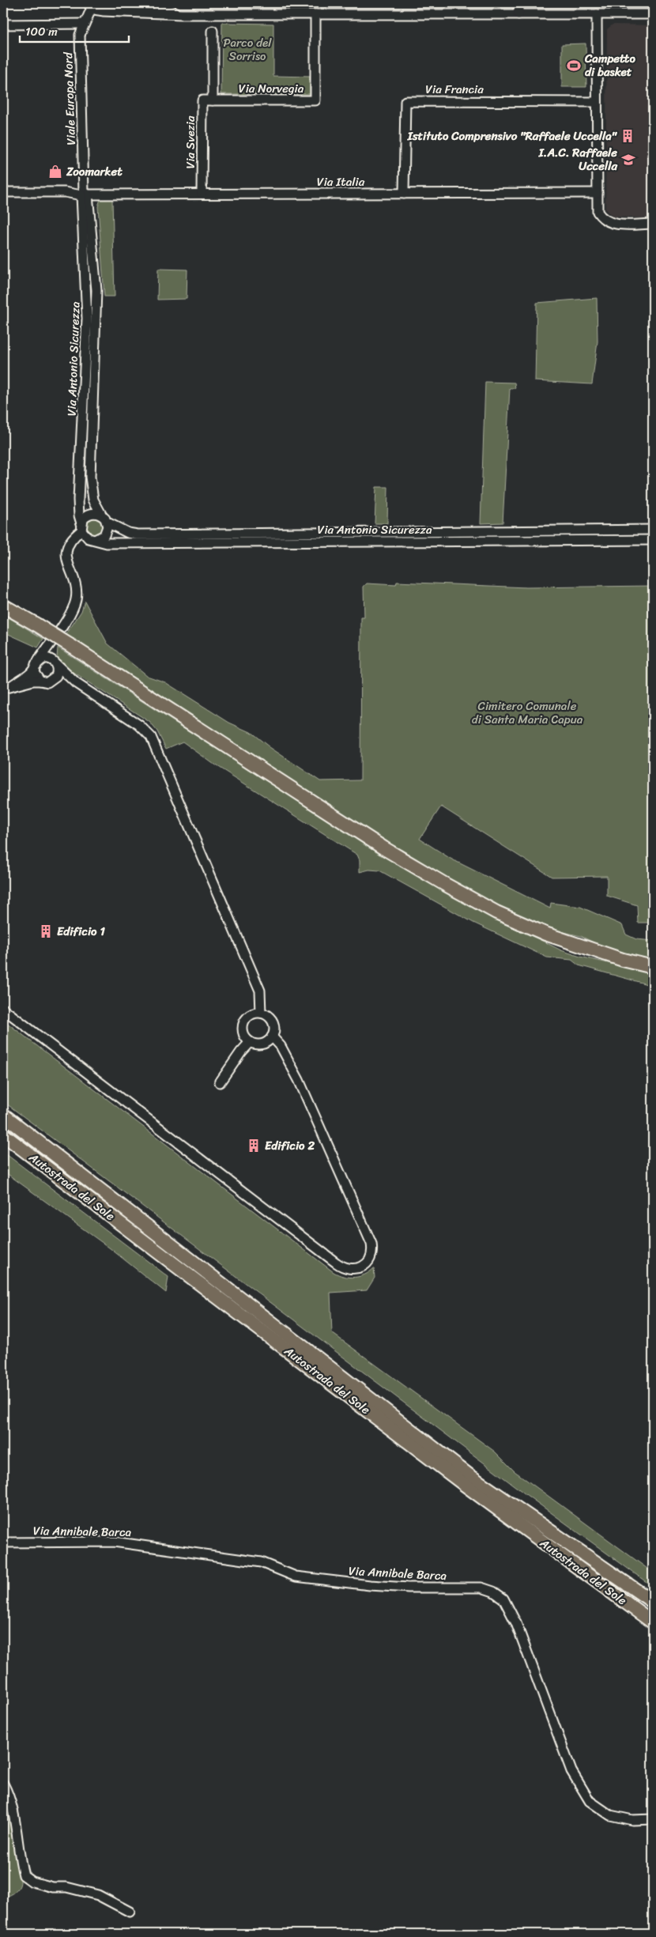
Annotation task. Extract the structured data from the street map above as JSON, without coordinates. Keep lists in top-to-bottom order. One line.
{"streets":{"highway":["Autostrada del Sole"],"street":["Via Norvegia","Via Francia","Viale Europa Nord","Via Svezia","Via Italia","Via Antonio Sicurezza","Via Annibale Barca"]},"crossings":[["Via Norvegia","Via Svezia"],["Via Francia","Via Italia"],["Viale Europa Nord","Via Italia"],["Viale Europa Nord","Via Antonio Sicurezza"],["Via Svezia","Via Italia"],["Via Italia","Via Antonio Sicurezza"]],"parks":["Parco del Sorriso","Cimitero Comunale di Santa Maria Capua"],"places":{"sports":["Campetto di basket"],"building":["Istituto Comprensivo \"Raffaele Uccella\"","Edificio 1","Edificio 2"],"school or university":["I.A.C. Raffaele Uccella"],"shop":["Zoomarket"]},"scale_bar":"100 m"}
